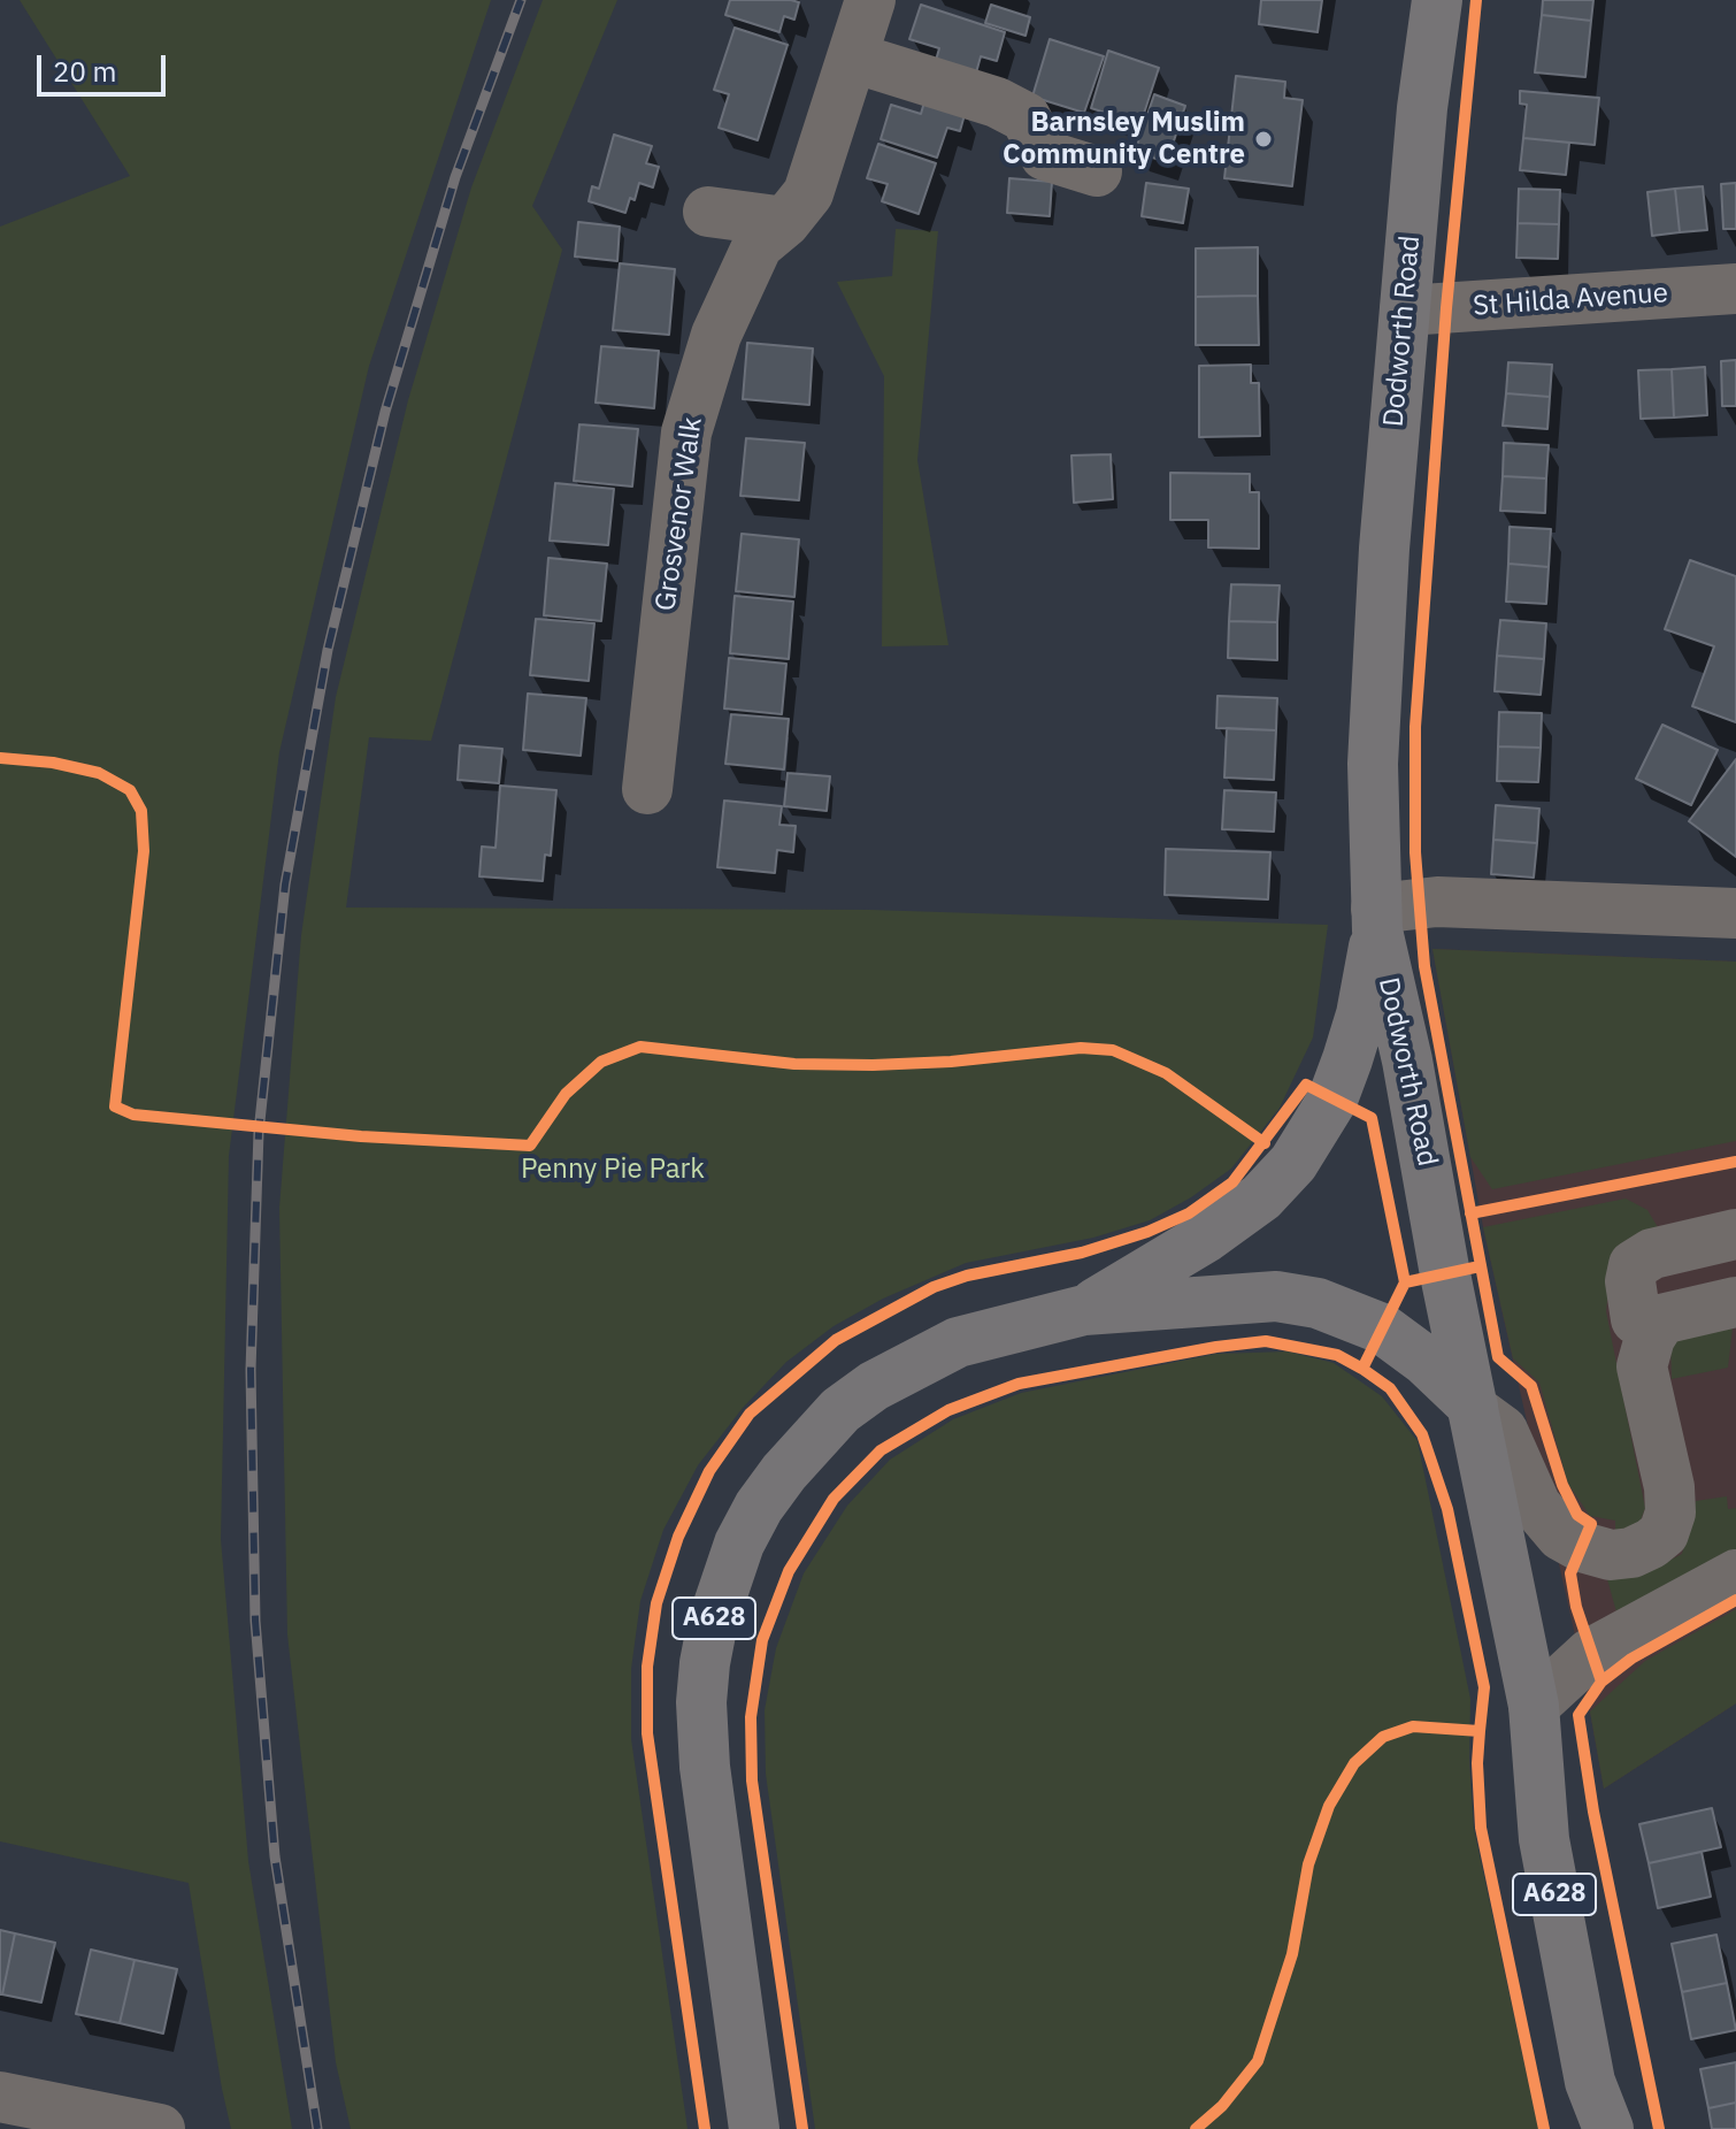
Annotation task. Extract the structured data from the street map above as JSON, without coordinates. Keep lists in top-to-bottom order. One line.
{"streets":{"highway":["Dodworth Road","A628"],"street":["St Hilda Avenue","Grosvenor Walk"]},"crossings":[["St Hilda Avenue","Dodworth Road"],["Dodworth Road","A628"]],"parks":["Penny Pie Park"],"places":["Barnsley Muslim Community Centre"],"scale_bar":"20 m"}
